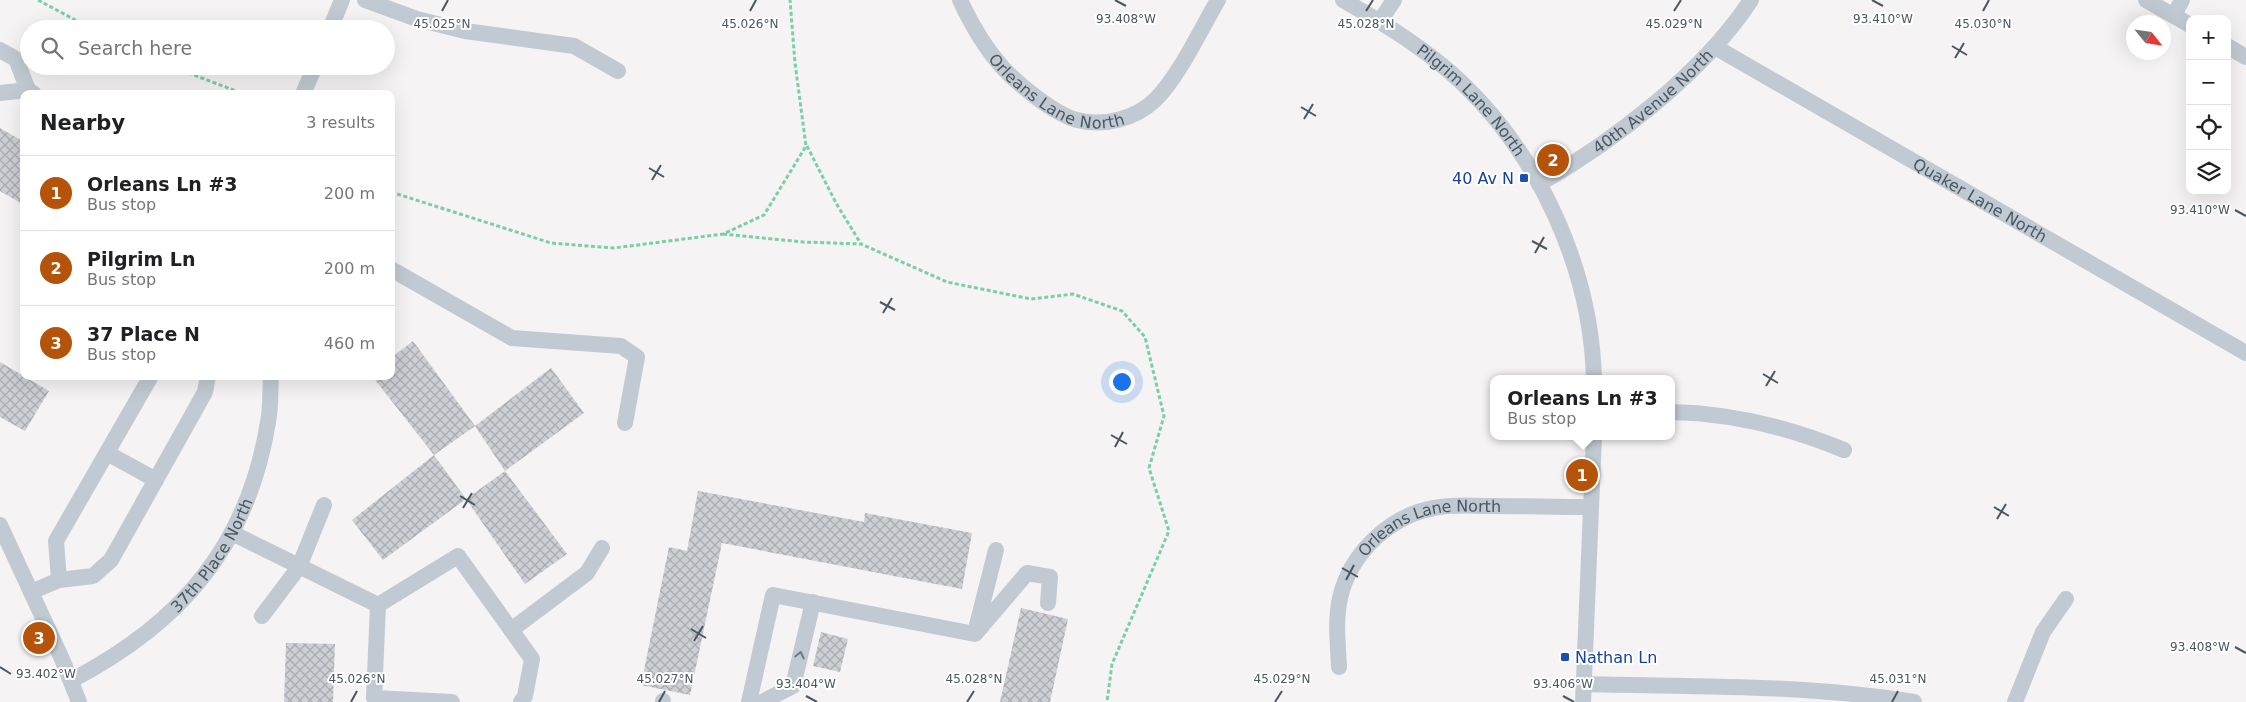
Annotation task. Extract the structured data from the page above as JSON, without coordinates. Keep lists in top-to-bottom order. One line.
{"streets":{"street":["Orleans Lane North","40th Avenue North","Pilgrim Lane North","Quaker Lane North","37th Place North"]},"crossings":[["40th Avenue North","Pilgrim Lane North"],["40th Avenue North","Quaker Lane North"]],"places":{"transit":["40 Av N","Nathan Ln"]},"north":"bottom right","page":{"map_buttons":["+","−"],"search":"Search here","heading":["Nearby","3 results"],"pins":["2","1","3"],"list":[{"mark":"1","name":"Orleans Ln #3","note":"Bus stop","value":"200 m"},{"mark":"2","name":"Pilgrim Ln","note":"Bus stop","value":"200 m"},{"mark":"3","name":"37 Place N","note":"Bus stop","value":"460 m"}],"popup":["Orleans Ln #3","Bus stop"]},"coordinates":["93.410°W","93.408°W","45.025°N","45.026°N","45.028°N","45.029°N","45.030°N","93.402°W","45.027°N","45.031°N","93.404°W","93.406°W"]}
